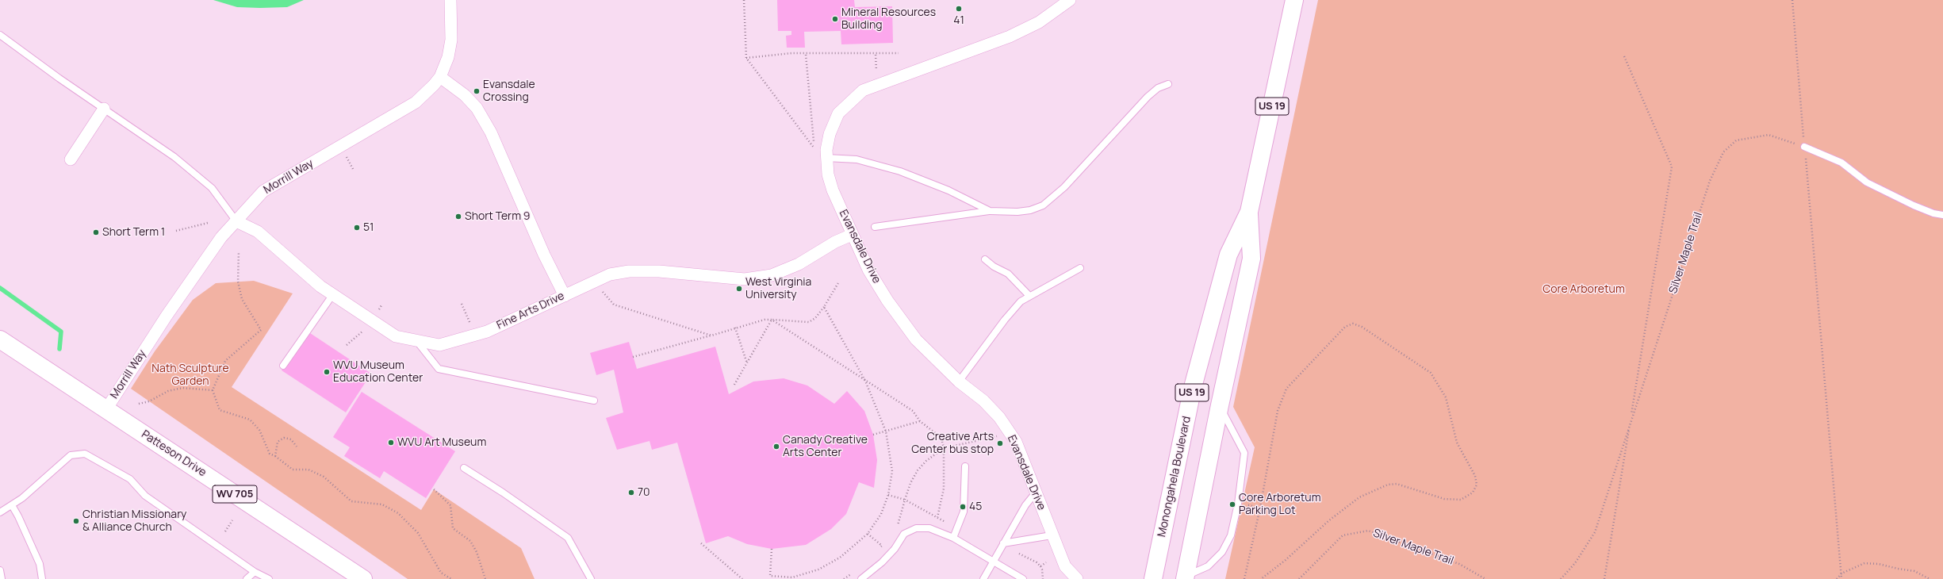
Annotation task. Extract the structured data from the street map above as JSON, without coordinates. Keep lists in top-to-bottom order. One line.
{"streets":{"main road":["US 19","Patteson Drive","Monongahela Boulevard","WV 705"],"street":["Morrill Way","Evansdale Drive","Fine Arts Drive"],"path":["Silver Maple Trail"]},"crossings":[["Morrill Way","Fine Arts Drive"],["Morrill Way","Patteson Drive"],["Evansdale Drive","Fine Arts Drive"]],"parks":["Core Arboretum","Nath Sculpture Garden"],"places":["41","Mineral Resources Building","Evansdale Crossing","Short Term 9","51","Short Term 1","West Virginia University","WVU Museum Education Center","WVU Art Museum","Creative Arts Center bus stop","Canady Creative Arts Center","70","Core Arboretum Parking Lot","45","Christian Missionary & Alliance Church"]}
